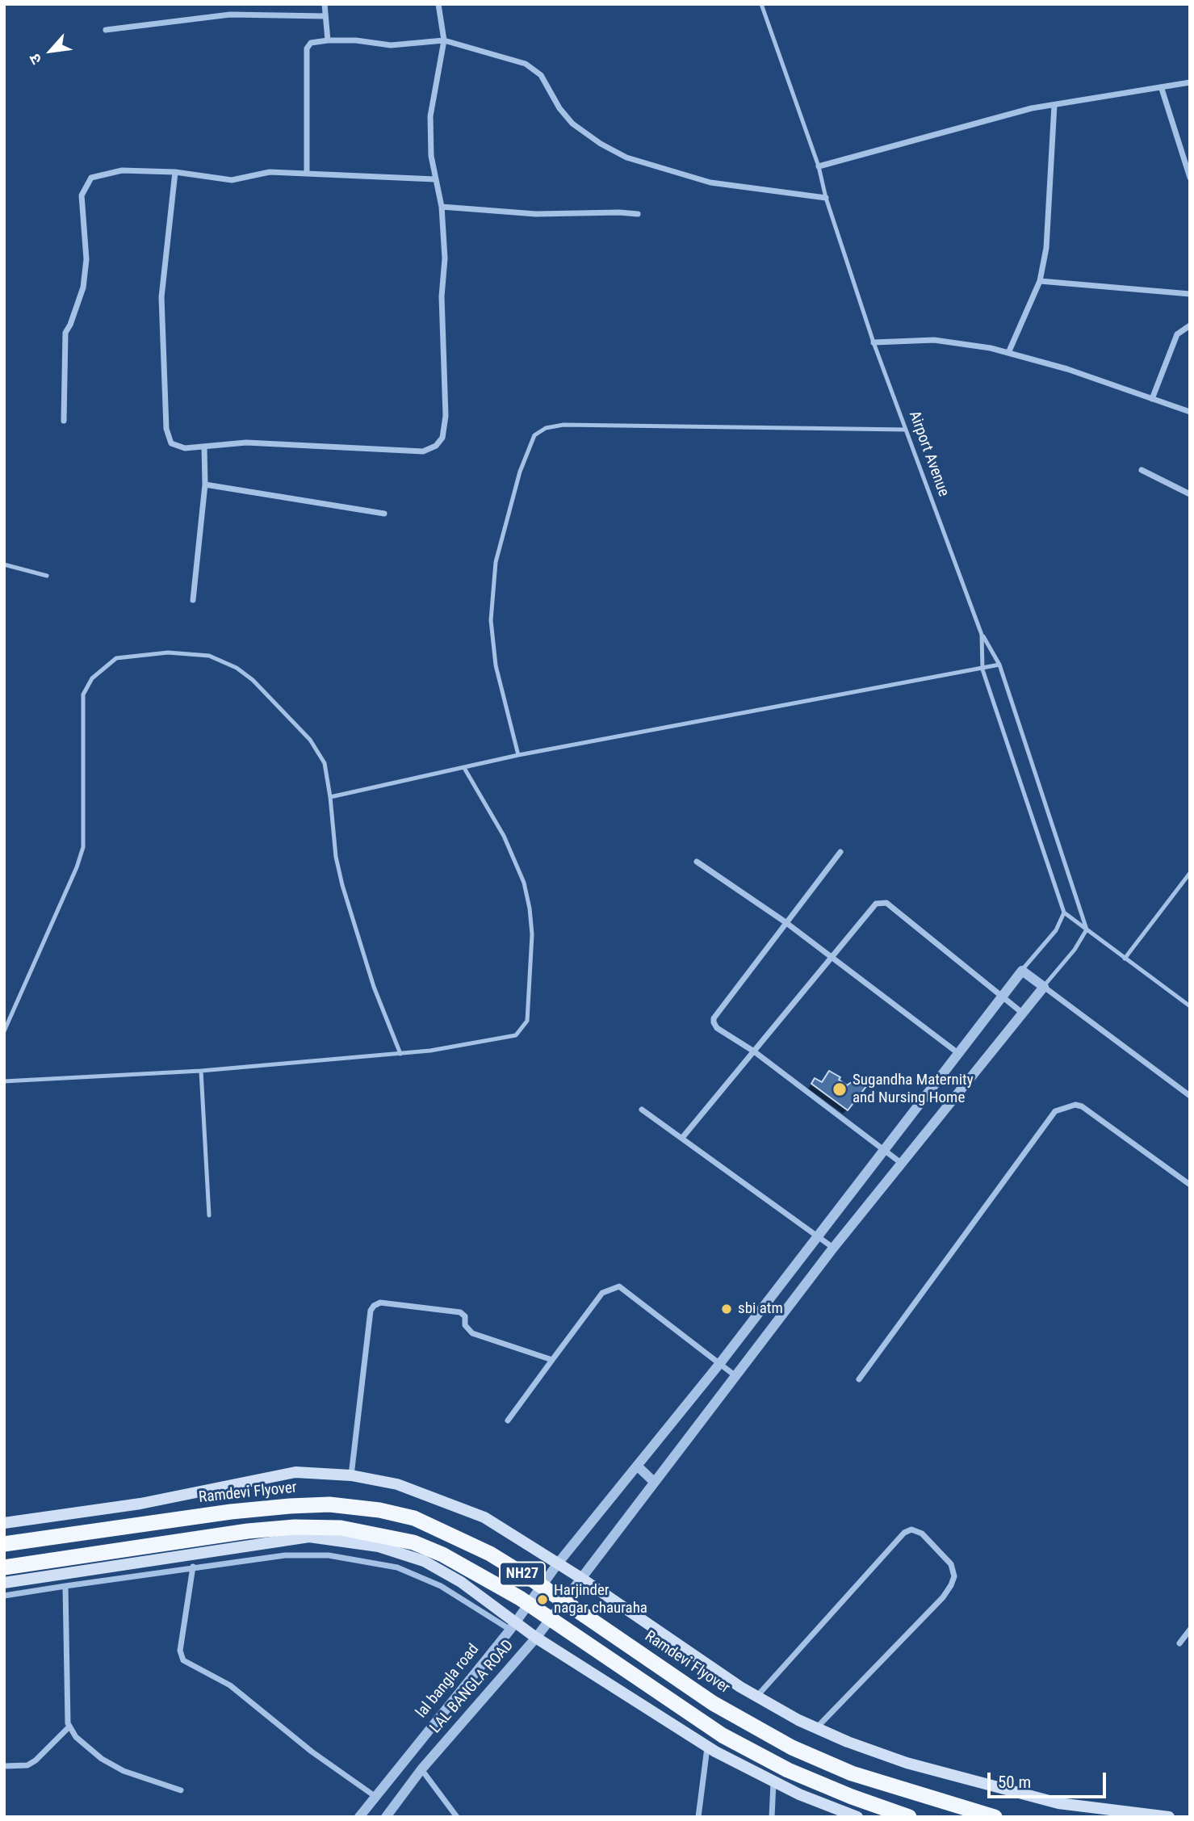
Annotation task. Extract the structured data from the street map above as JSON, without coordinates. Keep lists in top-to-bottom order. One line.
{"streets":{"highway":["Ramdevi Flyover","NH27"],"street":["lal bangla road","LAL BANGLA ROAD"],"lane":["Airport Avenue"]},"places":["Sugandha Maternity and Nursing Home","sbi atm","Harjinder nagar chauraha"],"scale_bar":"50 m","north":"bottom left"}
